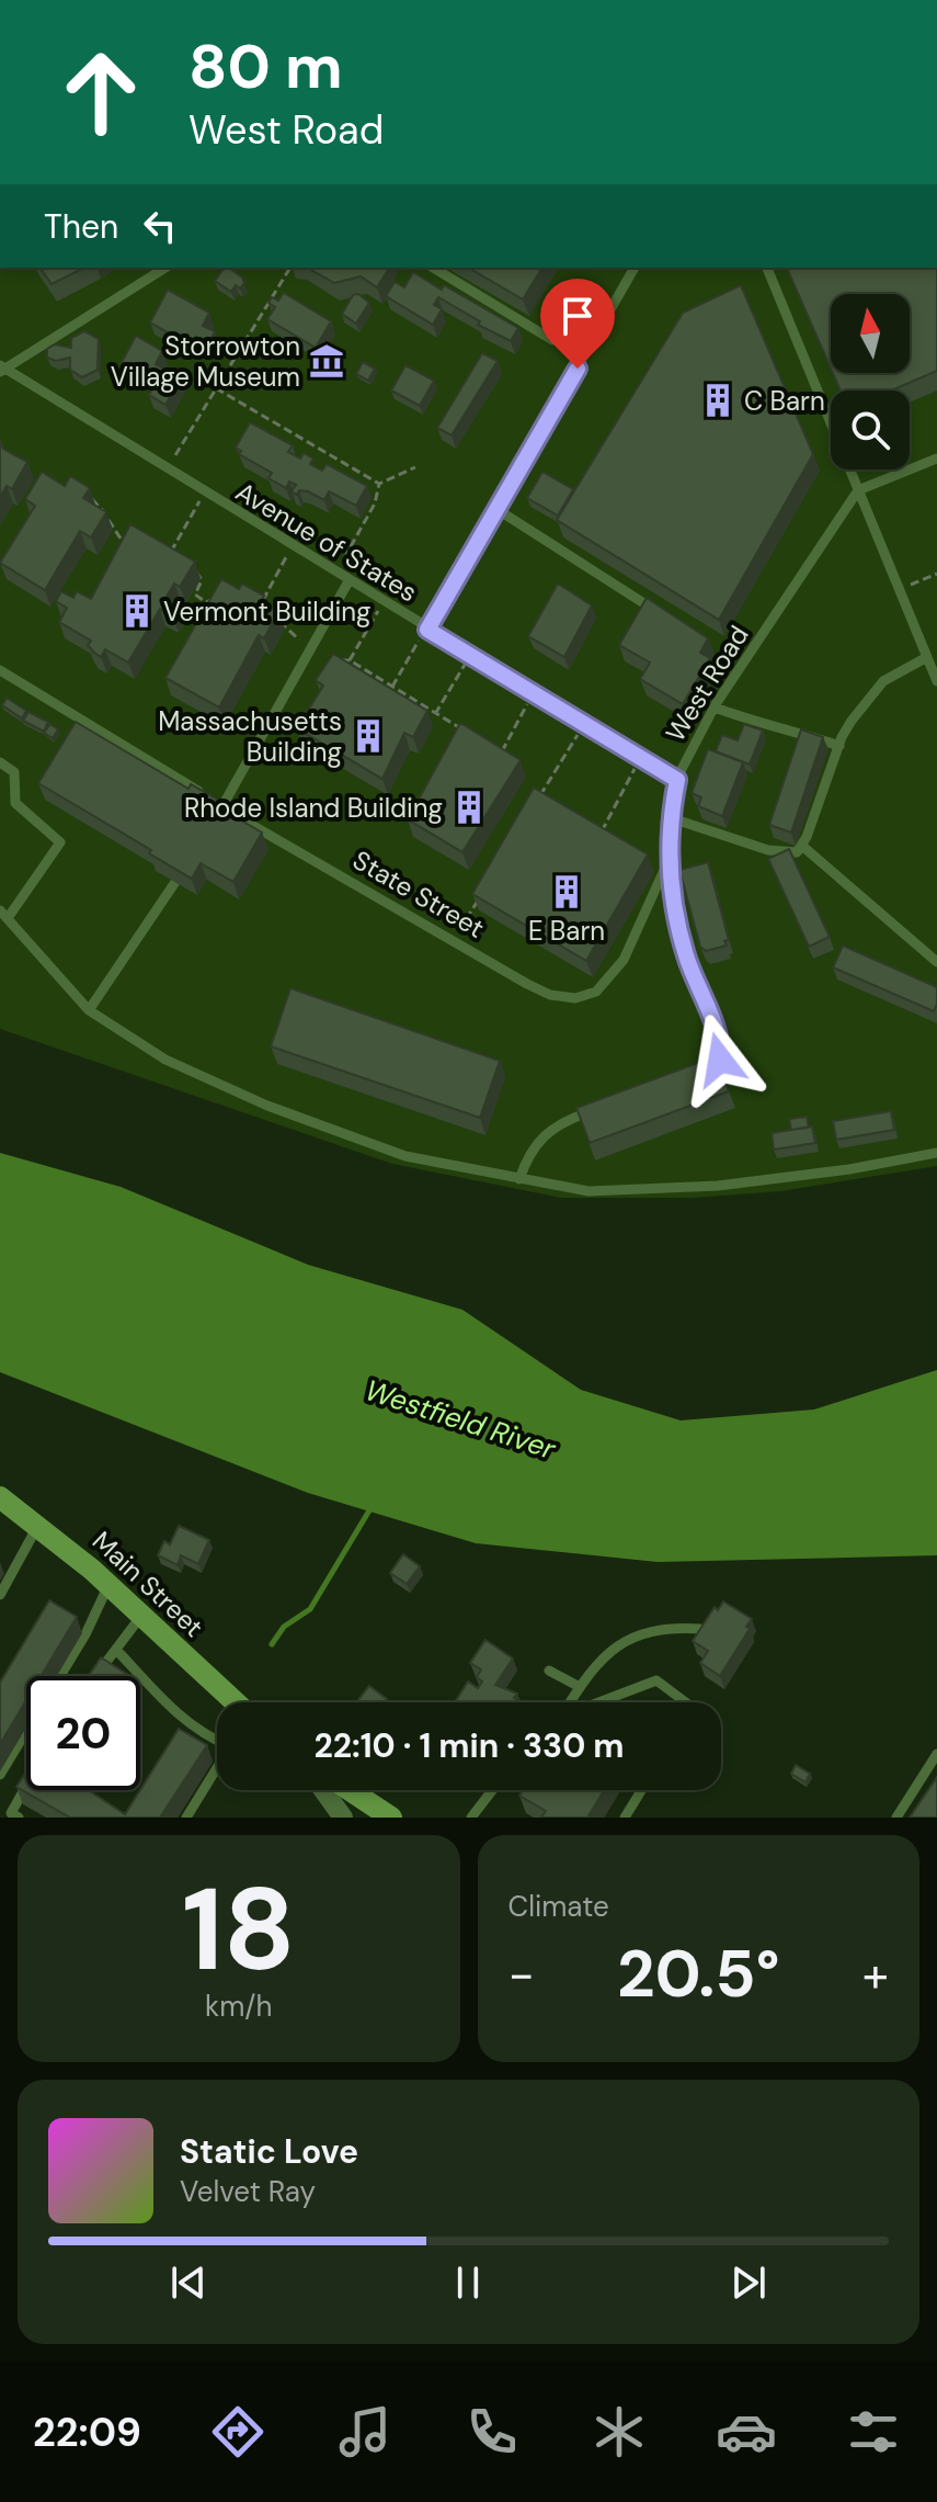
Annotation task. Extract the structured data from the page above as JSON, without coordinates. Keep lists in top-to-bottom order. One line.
{"streets":{"main road":["Main Street"],"lane":["Avenue of States","West Road","State Street"]},"crossings":[["Avenue of States","West Road"],["West Road","State Street"]],"water":["Westfield River"],"places":{"museum":["Storrowton Village Museum"],"building":["C Barn","Vermont Building","Massachusetts Building","Rhode Island Building","E Barn"]},"north":"top","page":{"turn":["80 m","West Road"],"then":"Then","limit":"20","trip":"22:10 · 1 min · 330 m","tile":[["18","km/h"],"Climate"],"heat":["−","20.5°","+"],"song":["Static Love","Velvet Ray"],"tabs":"22:09"}}
